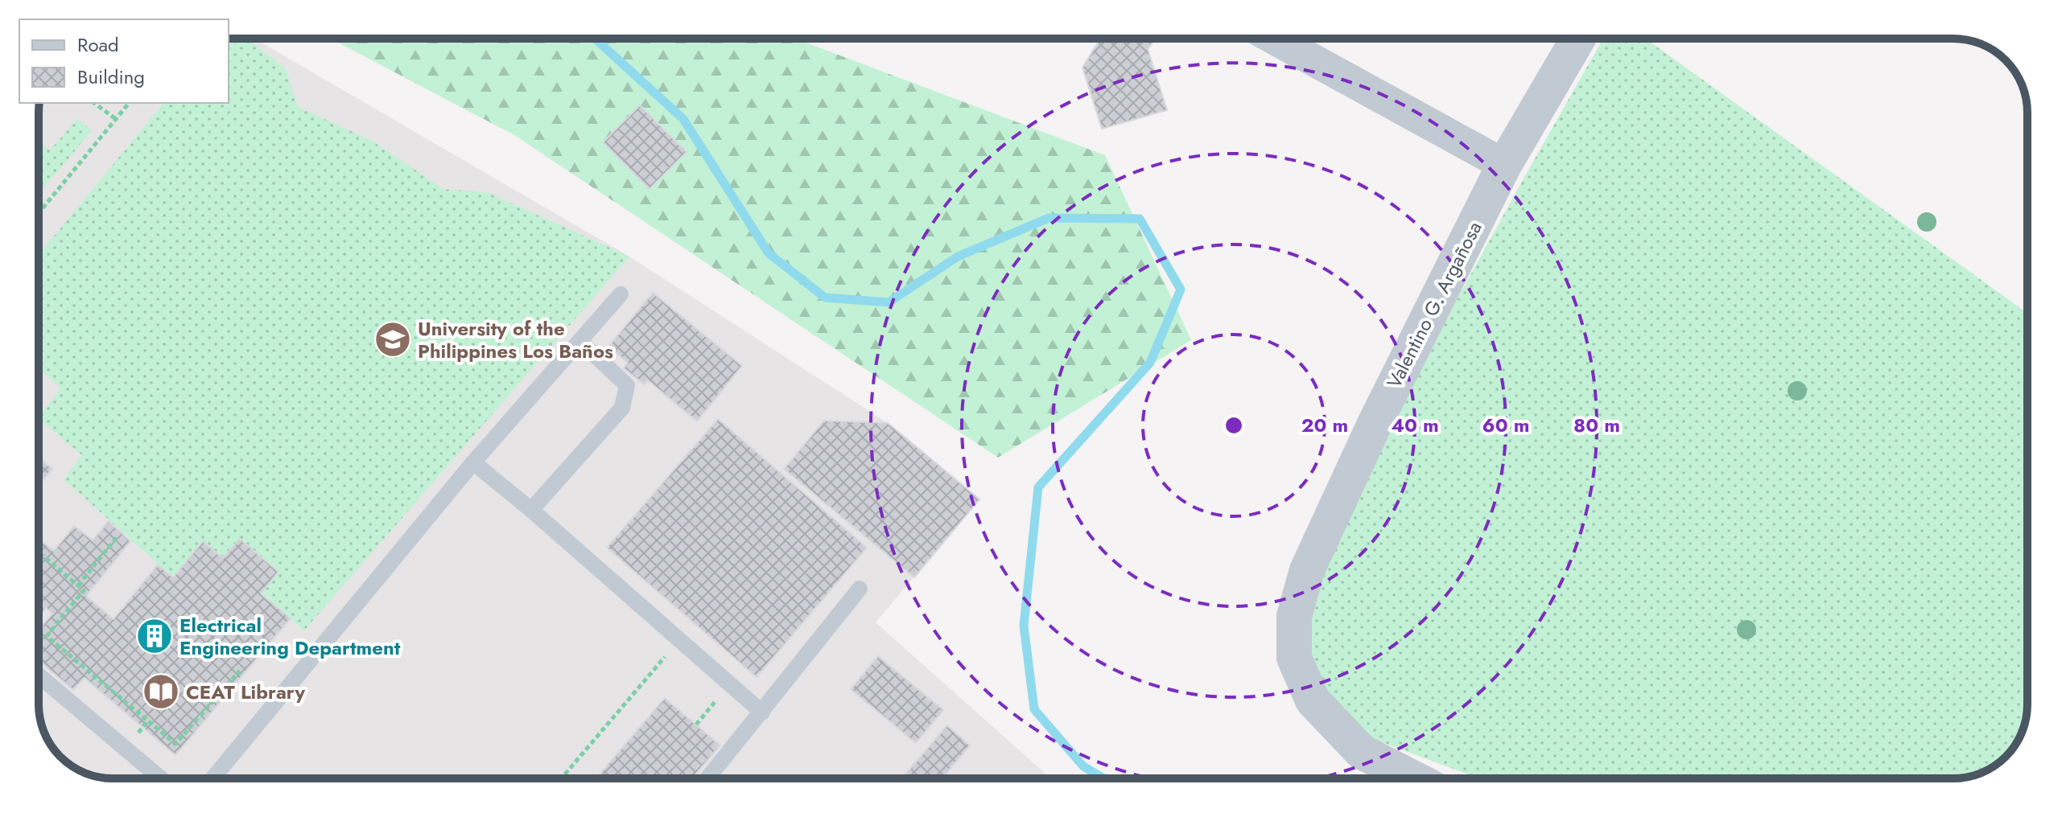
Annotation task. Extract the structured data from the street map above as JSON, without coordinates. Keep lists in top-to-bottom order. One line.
{"streets":{"street":["Valentino G. Argañosa"]},"places":{"school or university":["University of the Philippines Los Baños"],"building":["Electrical Engineering Department"],"library":["CEAT Library"]},"legend":["Road","Building"],"rings":["20 m","40 m","60 m","80 m"]}
